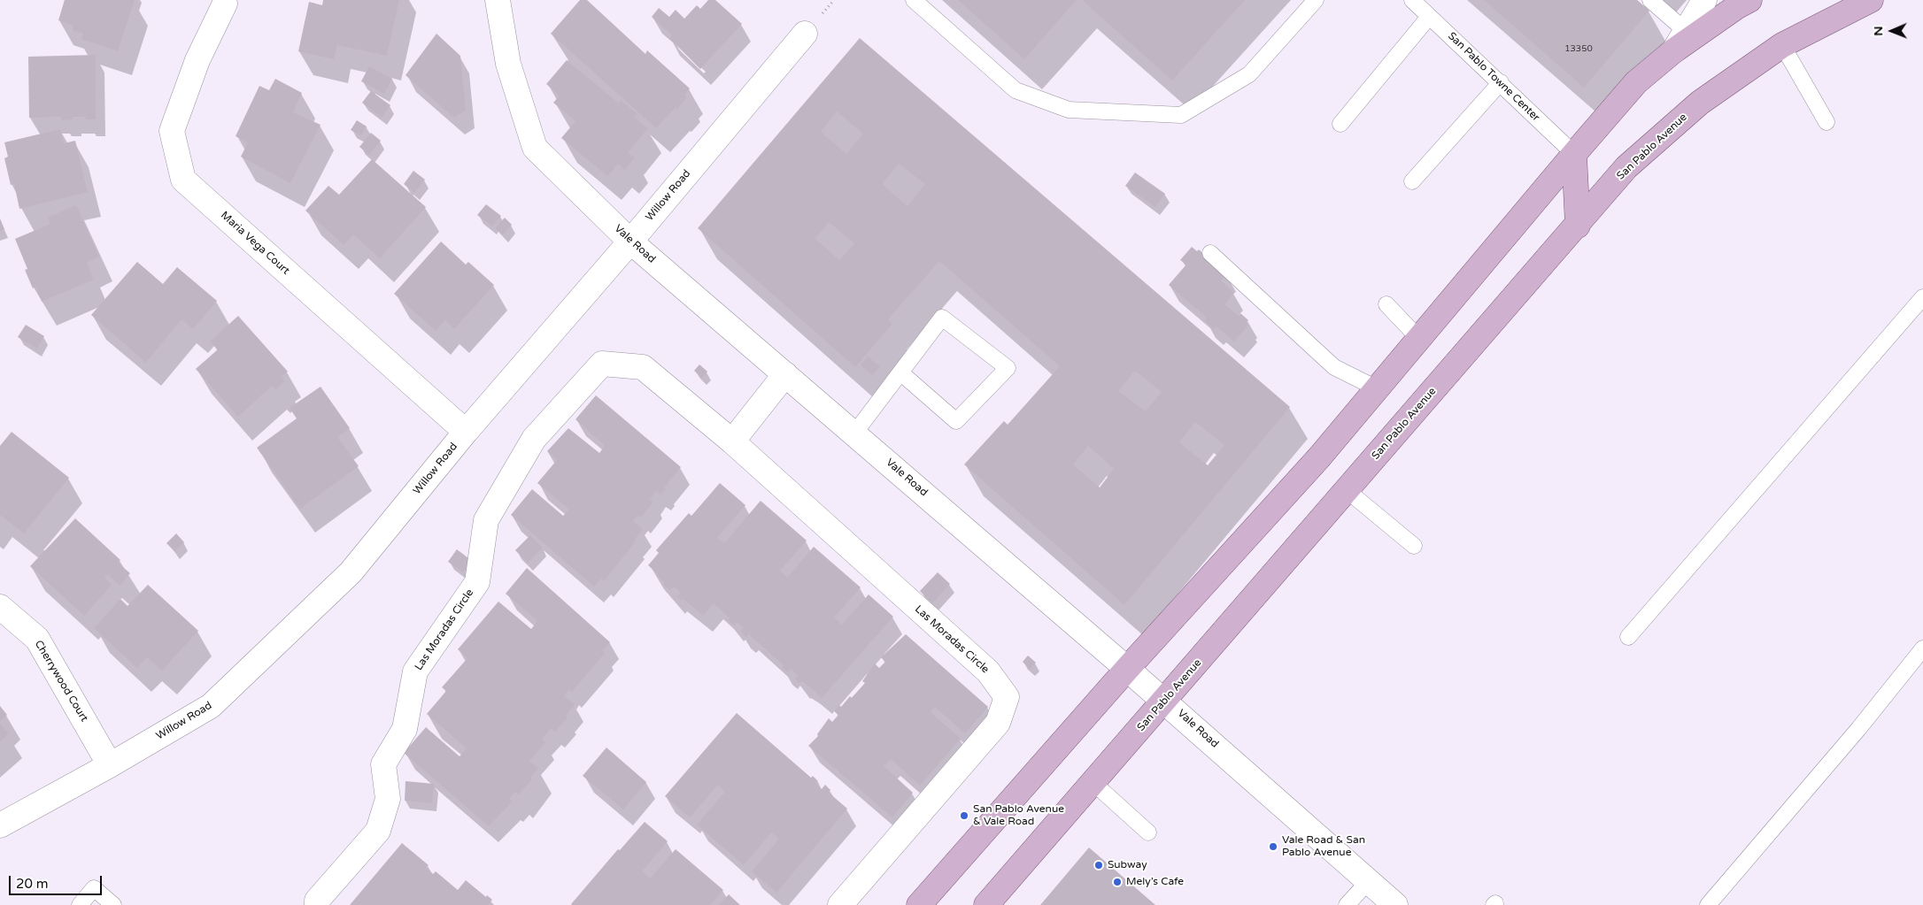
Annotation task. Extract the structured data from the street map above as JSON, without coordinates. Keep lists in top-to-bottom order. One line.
{"streets":{"main road":["San Pablo Avenue"],"street":["Willow Road","Maria Vega Court","Vale Road","Las Moradas Circle","Cherrywood Court"],"lane":["San Pablo Towne Center"]},"crossings":[["San Pablo Avenue","Vale Road"],["Willow Road","Maria Vega Court"],["Willow Road","Vale Road"],["Willow Road","Cherrywood Court"]],"places":["San Pablo Avenue & Vale Road","Vale Road & San Pablo Avenue","Subway","Mely’s Cafe"],"house_numbers":["13350"],"scale_bar":"20 m","north":"left"}
